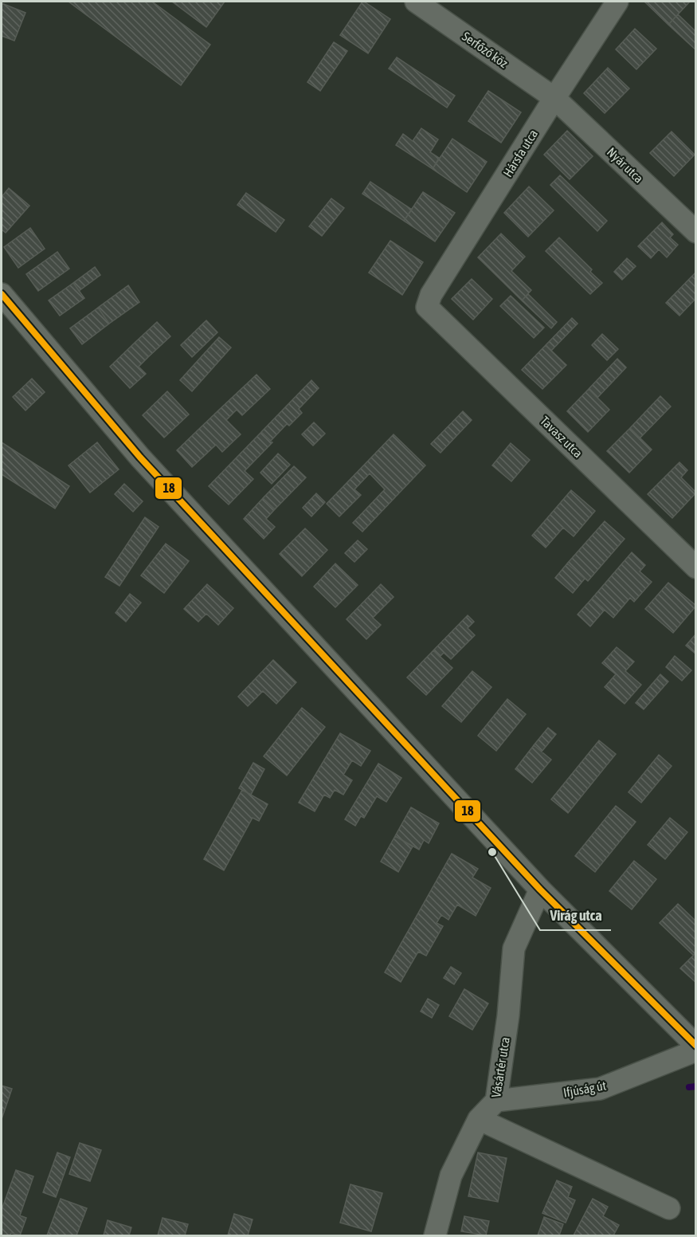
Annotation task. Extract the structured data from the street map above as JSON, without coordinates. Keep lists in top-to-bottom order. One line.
{"streets":{"street":["Serfőző köz","Hársfa utca","Nyár utca","Tavasz utca","Vásártér utca","Ifjúság út"]},"crossings":[["Serfőző köz","Hársfa utca"],["Serfőző köz","Nyár utca"],["Hársfa utca","Nyár utca"],["Hársfa utca","Tavasz utca"],["Vásártér utca","Ifjúság út"]],"places":["Virág utca"],"lines":["transit line 18"]}
